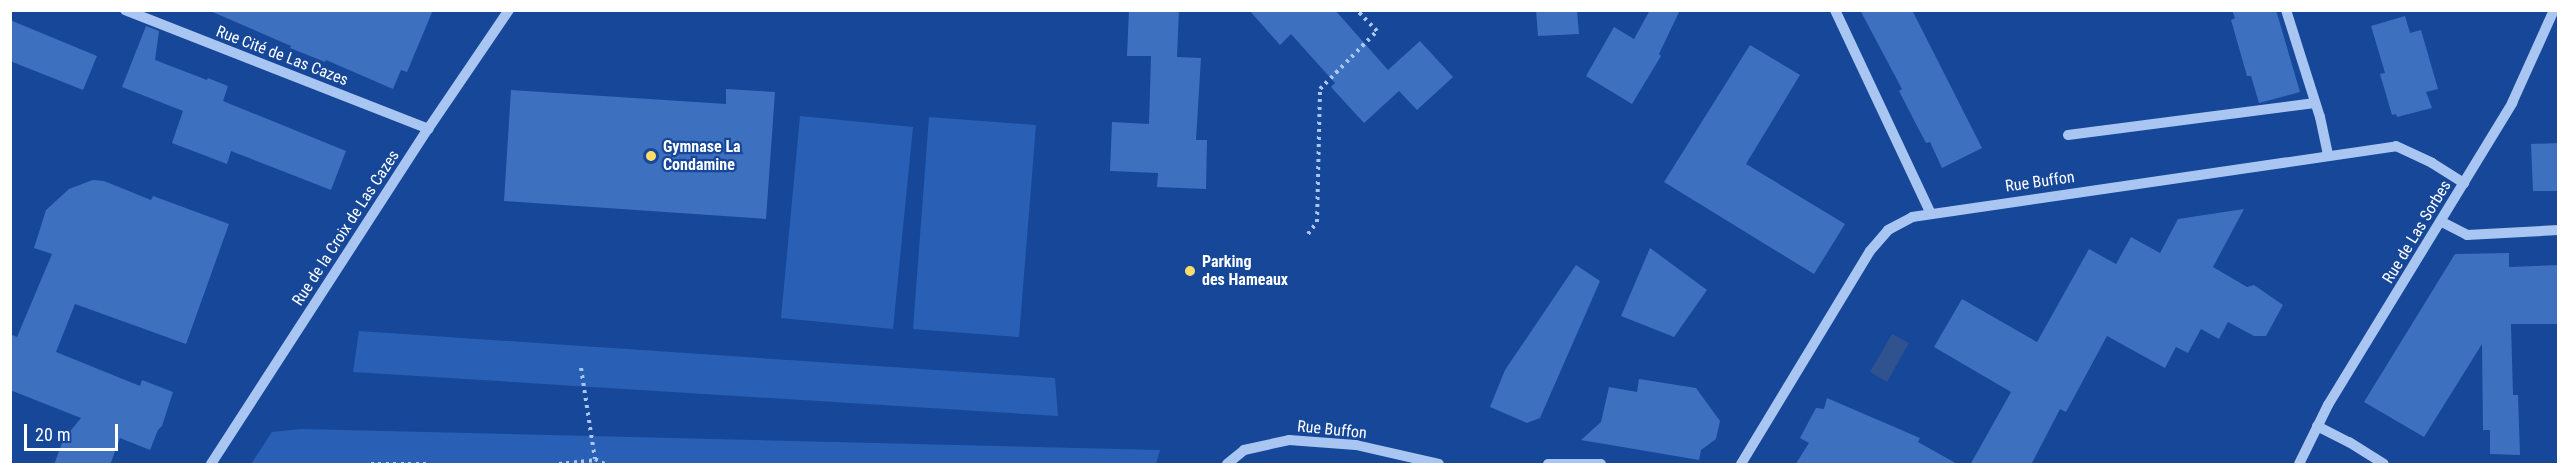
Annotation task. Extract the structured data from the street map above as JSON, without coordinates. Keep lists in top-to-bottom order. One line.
{"streets":{"street":["Rue Cité de Las Cazes","Rue Buffon","Rue de la Croix de Las Cazes","Rue de Las Sorbes"]},"crossings":[["Rue Cité de Las Cazes","Rue de la Croix de Las Cazes"],["Rue Buffon","Rue de Las Sorbes"]],"places":["Gymnase La Condamine","Parking des Hameaux"],"scale_bar":"20 m"}
